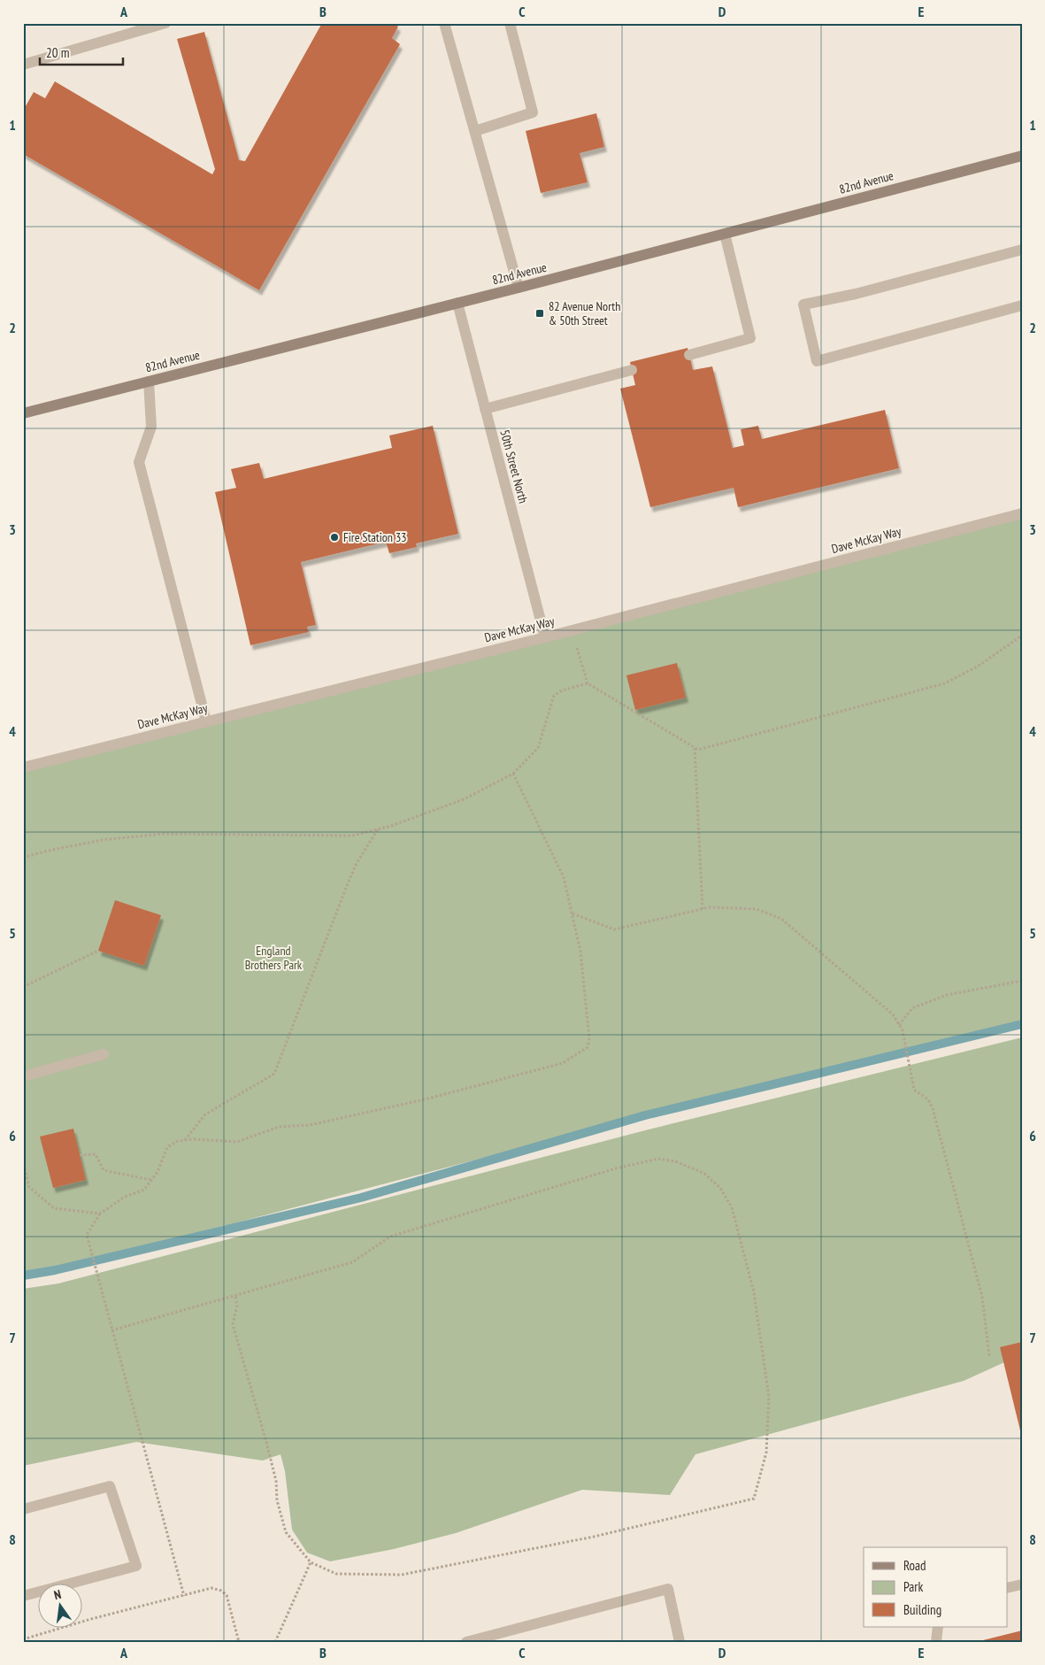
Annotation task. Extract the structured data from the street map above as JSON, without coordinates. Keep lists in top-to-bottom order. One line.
{"streets":{"street":["82nd Avenue","50th Street North","Dave McKay Way"]},"crossings":[["82nd Avenue","50th Street North"],["50th Street North","Dave McKay Way"]],"parks":["England Brothers Park"],"places":{"transit":["82 Avenue North & 50th Street"],"other":["Fire Station 33"]},"legend":["Road","Park","Building"],"scale_bar":"20 m","north":"top","grid":{"columns":["A","B","C","D","E"],"rows":["1","2","3","4","5","6","7","8"]}}
